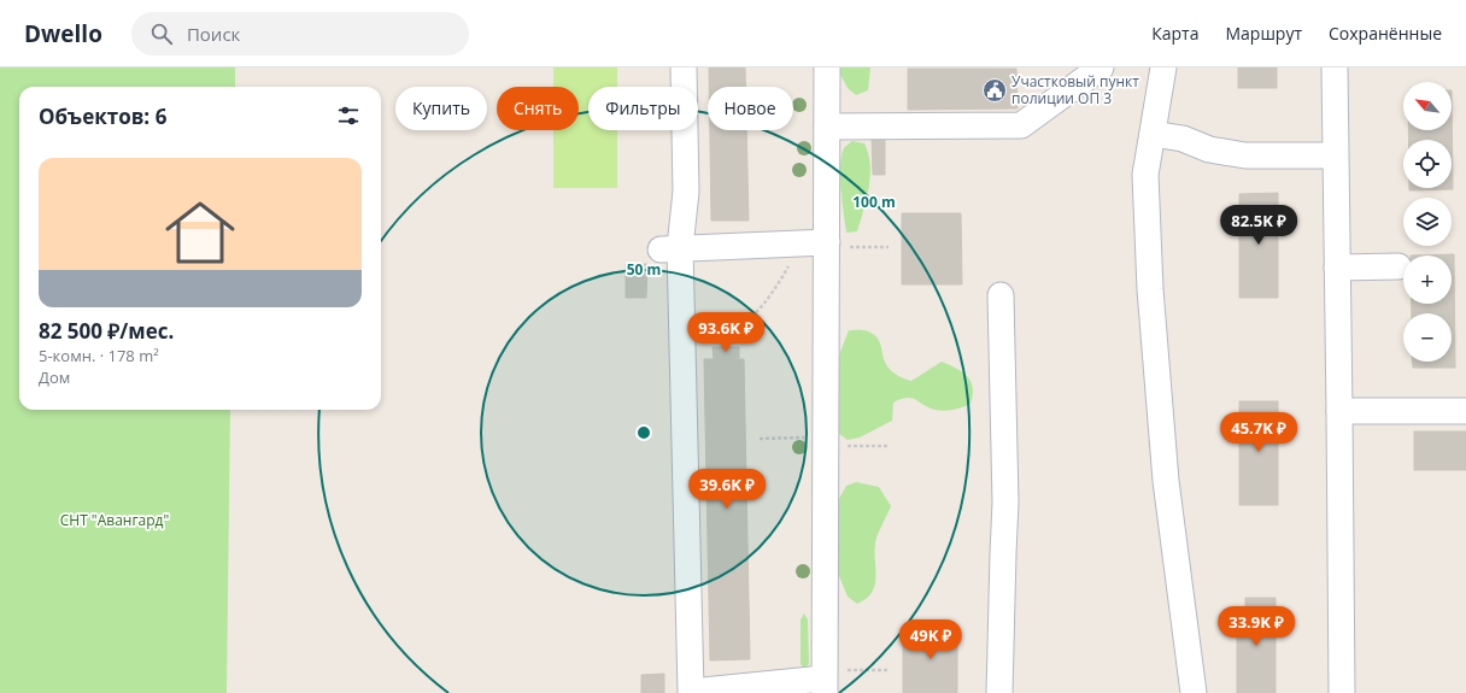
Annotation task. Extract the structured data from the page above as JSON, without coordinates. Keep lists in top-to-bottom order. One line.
{"parks":["СНТ \"Авангард\""],"places":{"public building":["Участковый пункт полиции ОП 3"]},"north":"top left","page":{"header":"Dwello","search":"Поиск","nav":["Карта","Маршрут","Сохранённые"],"map_buttons":["+","−"],"chip":["Купить","Снять","Фильтры","Новое"],"heading":"Объектов: 6","list":[{"name":"82 500 ₽/мес.","note":"5-комн. · 178 m² · Дом"}],"price":["82.5K ₽","93.6K ₽","45.7K ₽","39.6K ₽","33.9K ₽","49K ₽"]},"rings":["100 m","50 m"]}
